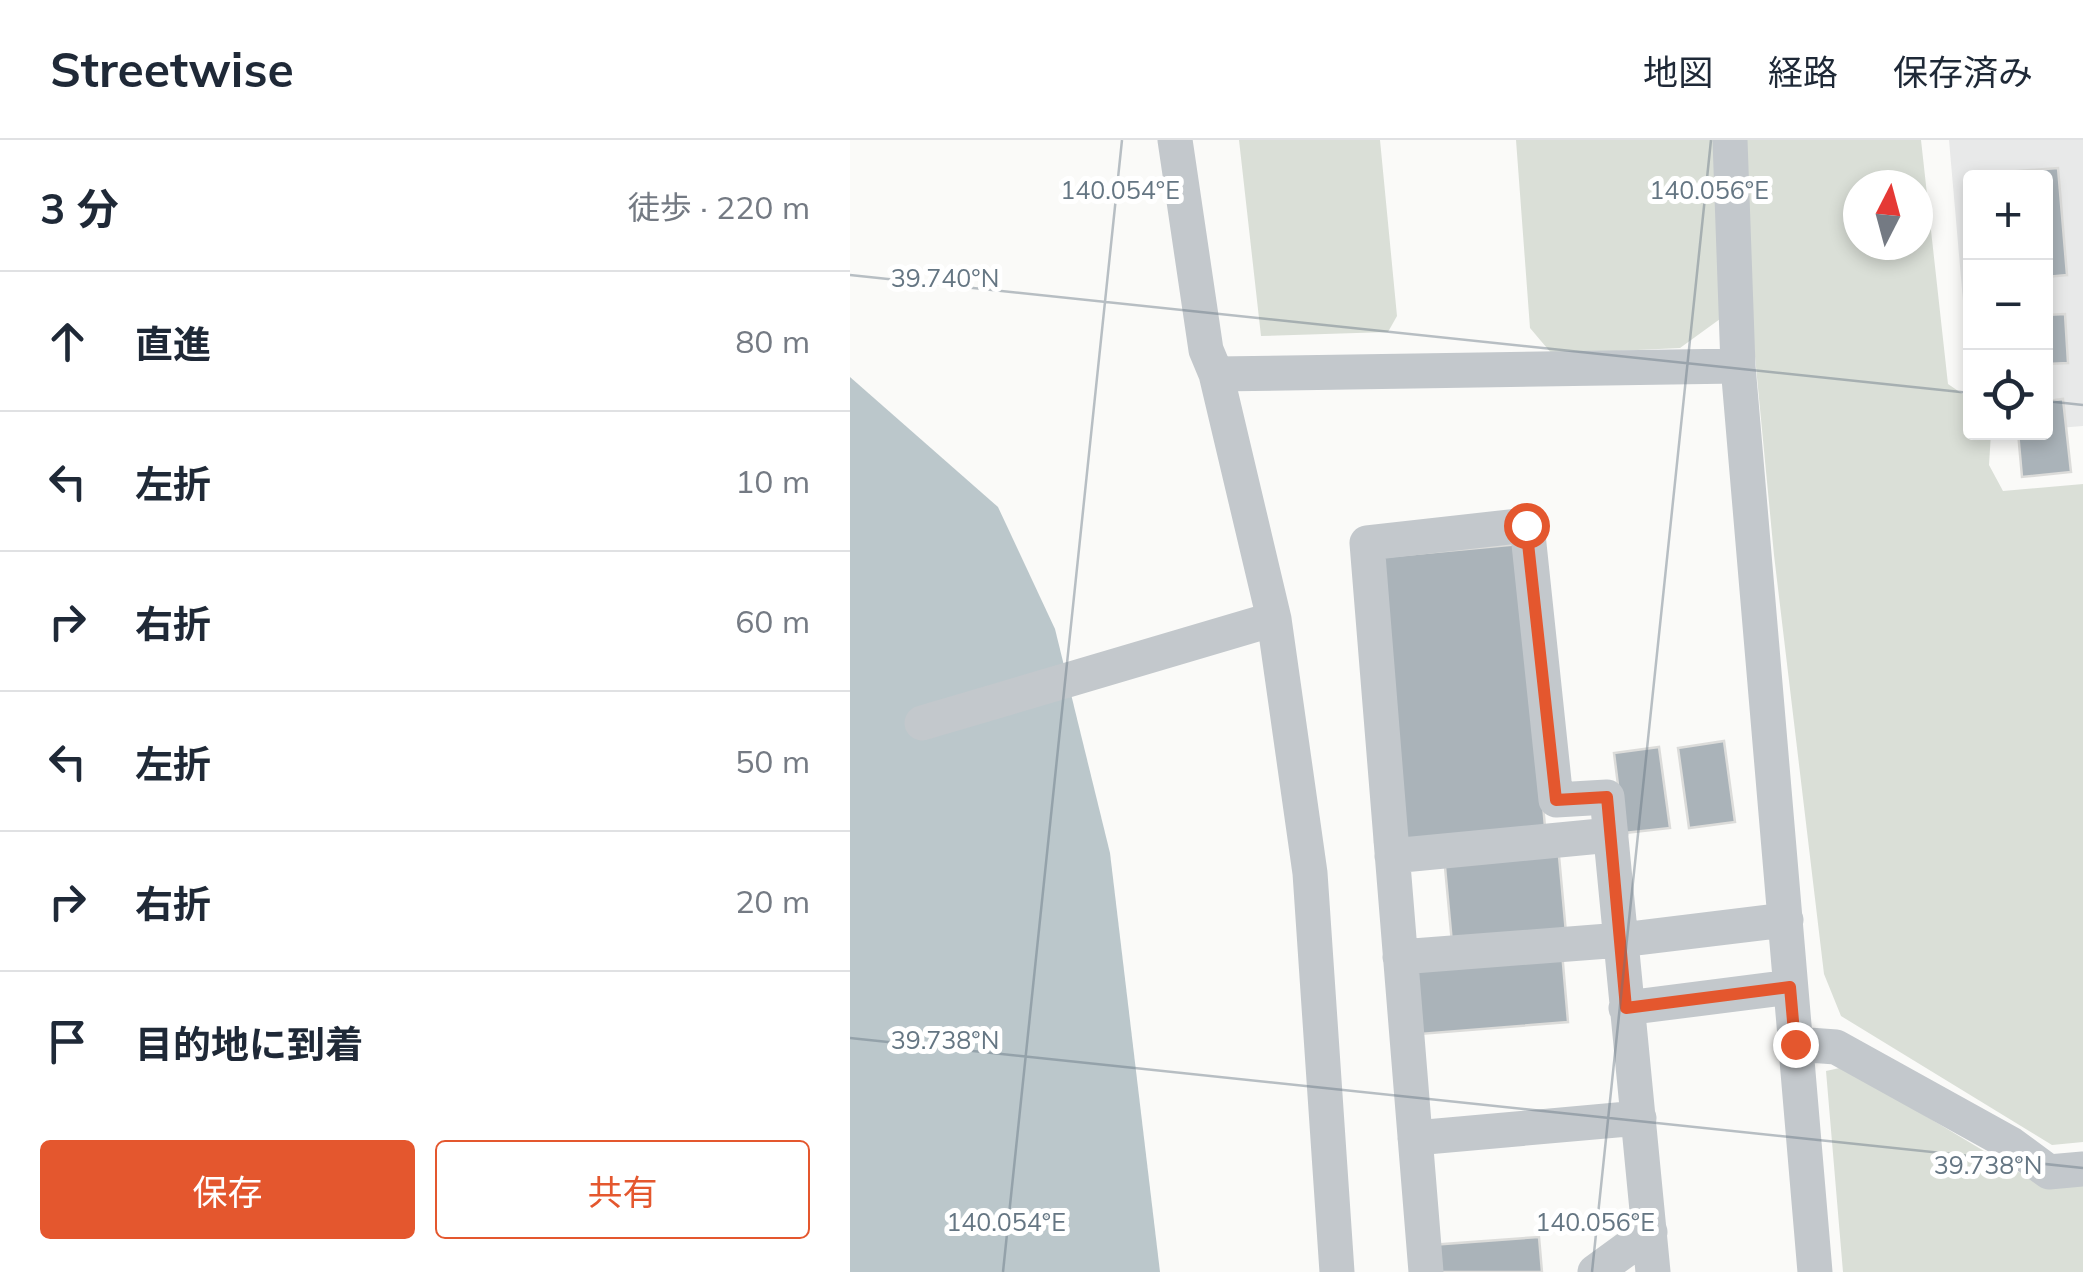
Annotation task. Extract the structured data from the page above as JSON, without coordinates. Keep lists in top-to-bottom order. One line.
{"north":"top","page":{"header":"Streetwise","nav":["地図","経路","保存済み"],"heading":["3 分","徒歩 · 220 m"],"map_buttons":["+","−"],"list":[["直進","80 m"],["左折","10 m"],["右折","60 m"],["左折","50 m"],["右折","20 m"],"目的地に到着"],"buttons":["保存","共有"]},"coordinates":["140.054°E","140.056°E","39.740°N","39.738°N"]}
